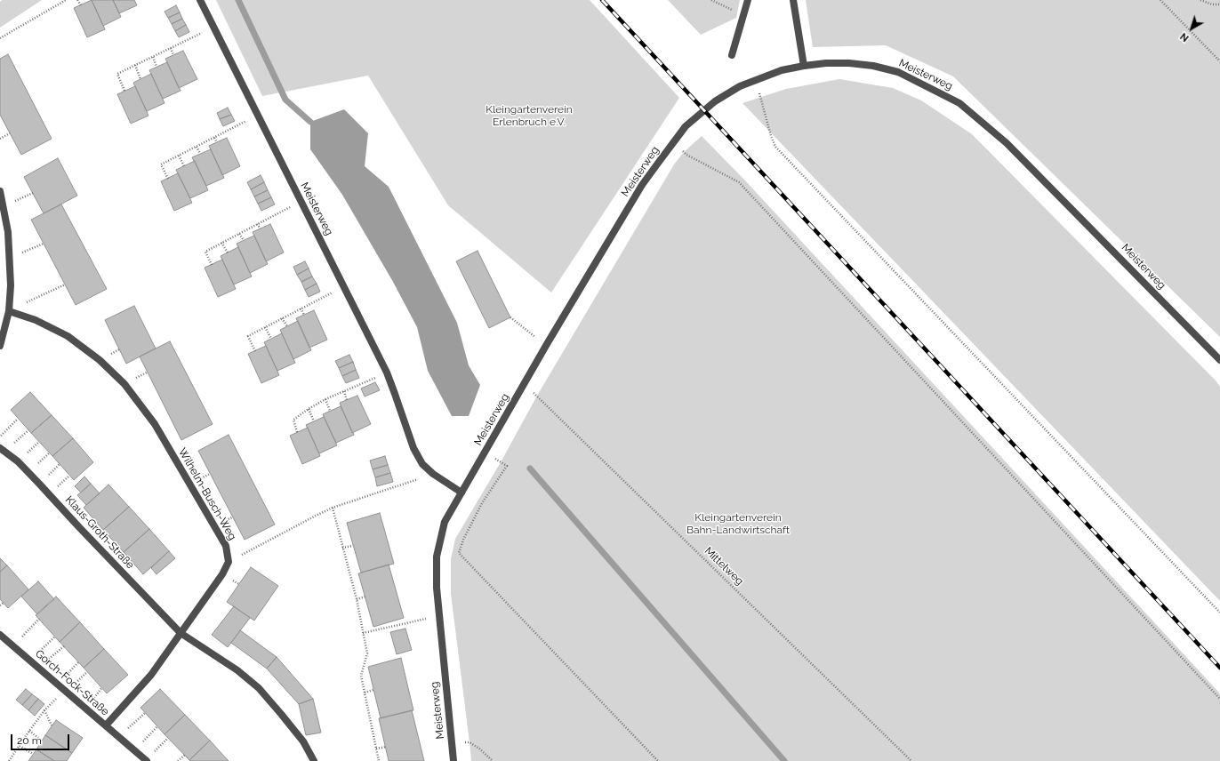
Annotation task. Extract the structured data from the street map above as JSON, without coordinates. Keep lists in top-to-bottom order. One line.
{"streets":{"street":["Meisterweg","Wilhelm-Busch-Weg","Klaus-Groth-Straße","Gorch-Fock-Straße"],"path":["Mittelweg"]},"crossings":[["Meisterweg","Mittelweg"]],"parks":["Kleingartenverein Erlenbruch e.V.","Kleingartenverein Bahn-Landwirtschaft"],"scale_bar":"20 m","north":"bottom left"}
